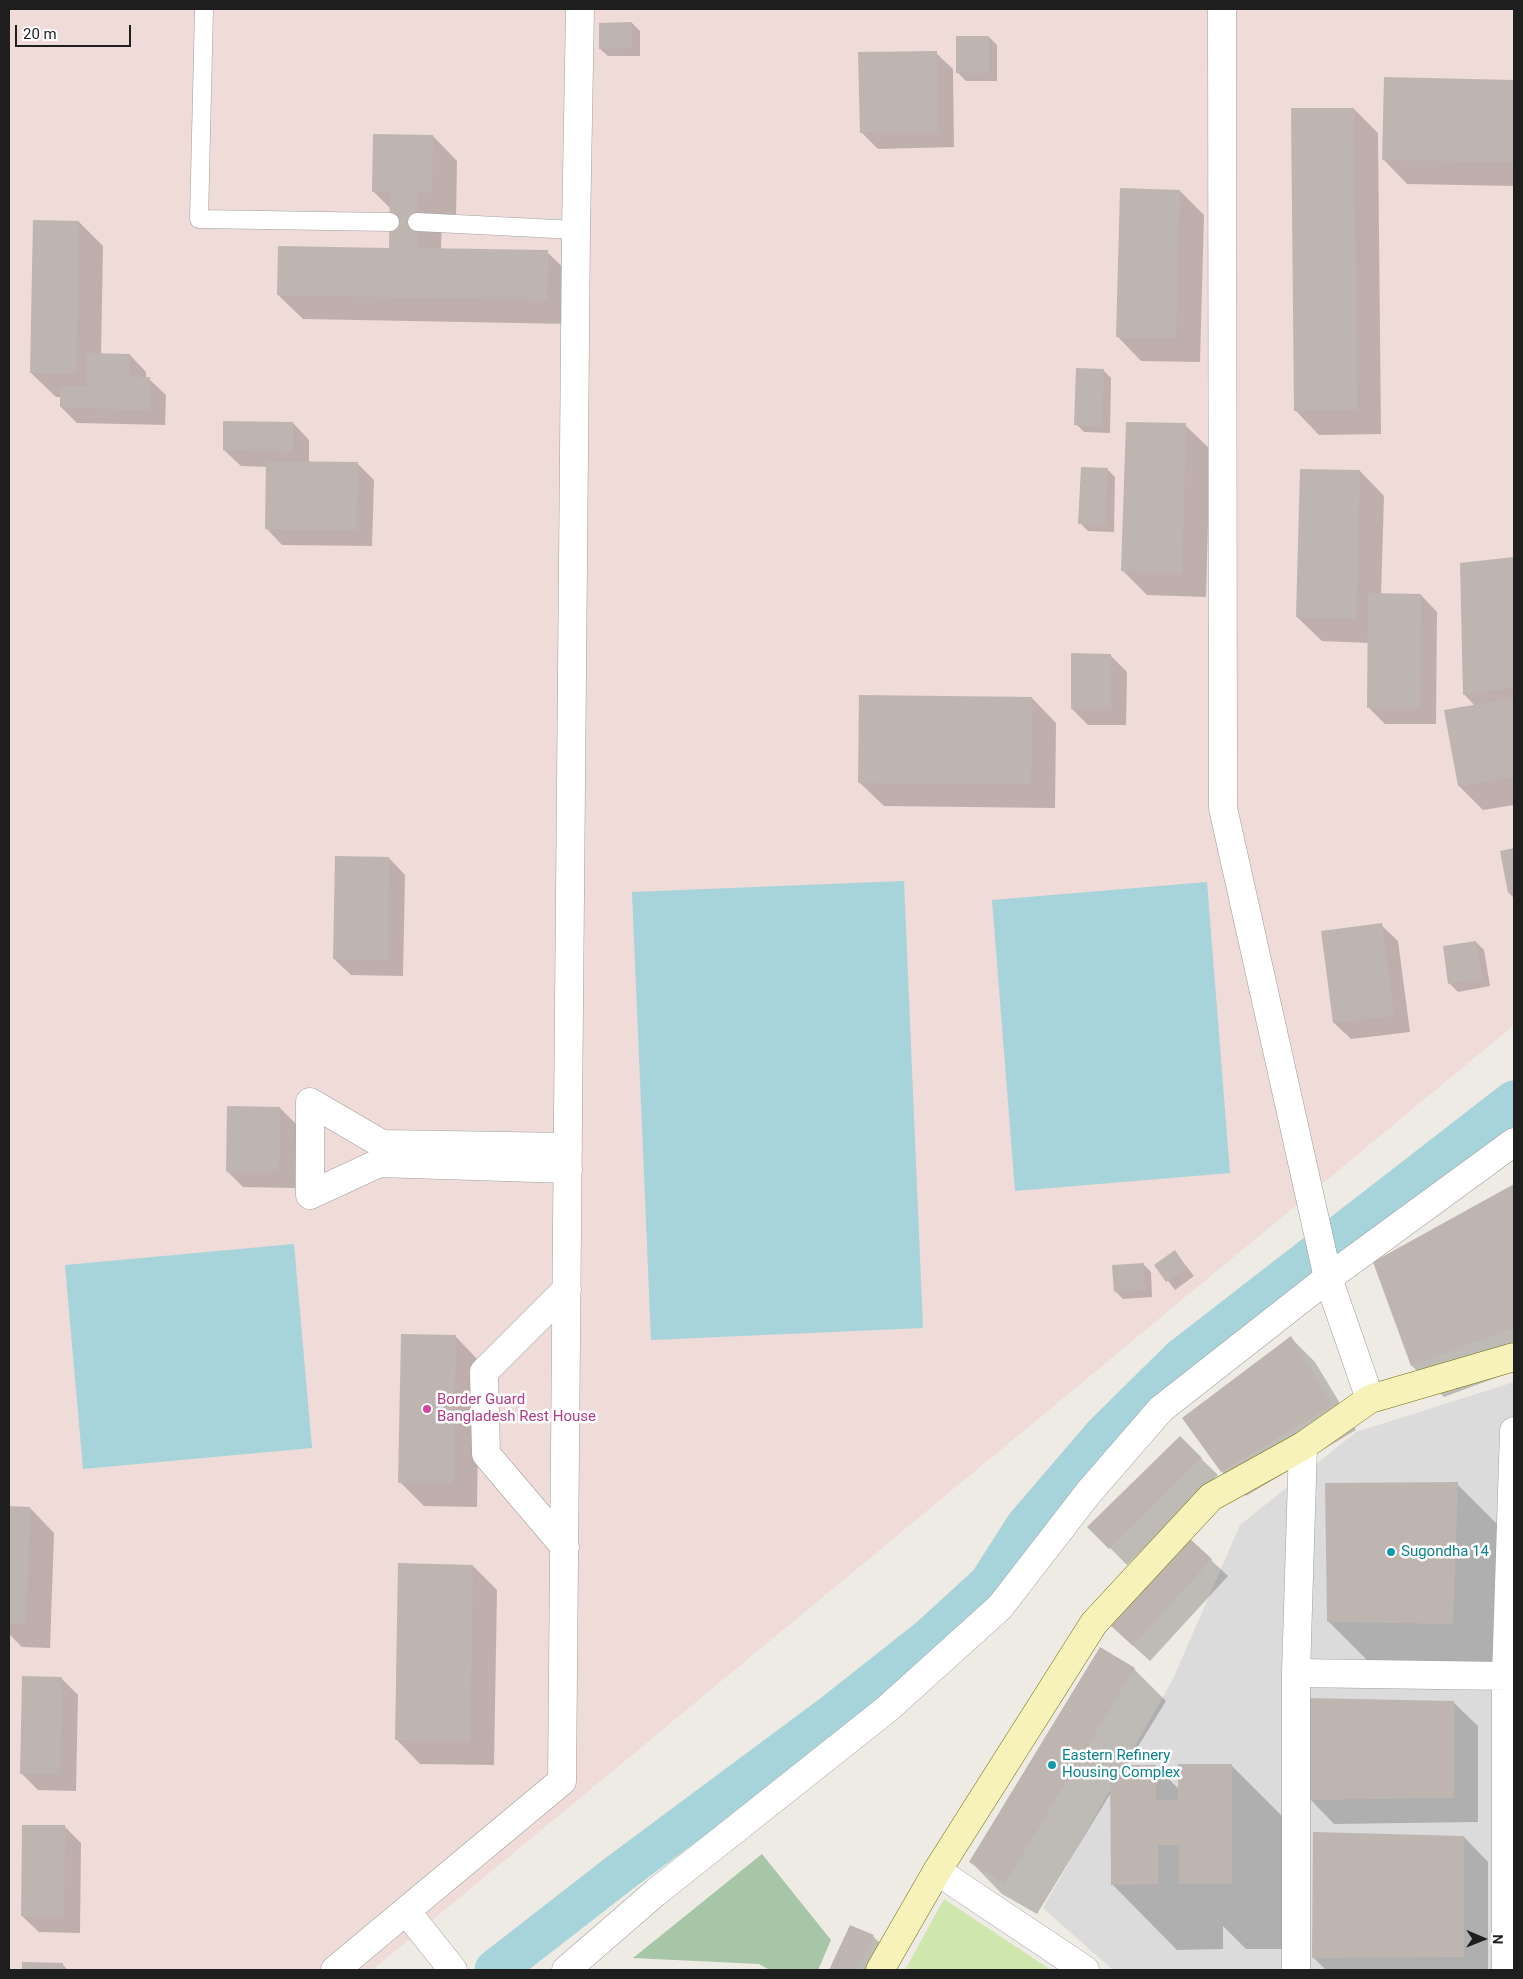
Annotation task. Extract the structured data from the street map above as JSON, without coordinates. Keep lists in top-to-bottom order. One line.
{"places":["Border Guard Bangladesh Rest House","Sugondha 14","Eastern Refinery Housing Complex"],"scale_bar":"20 m","north":"right"}
